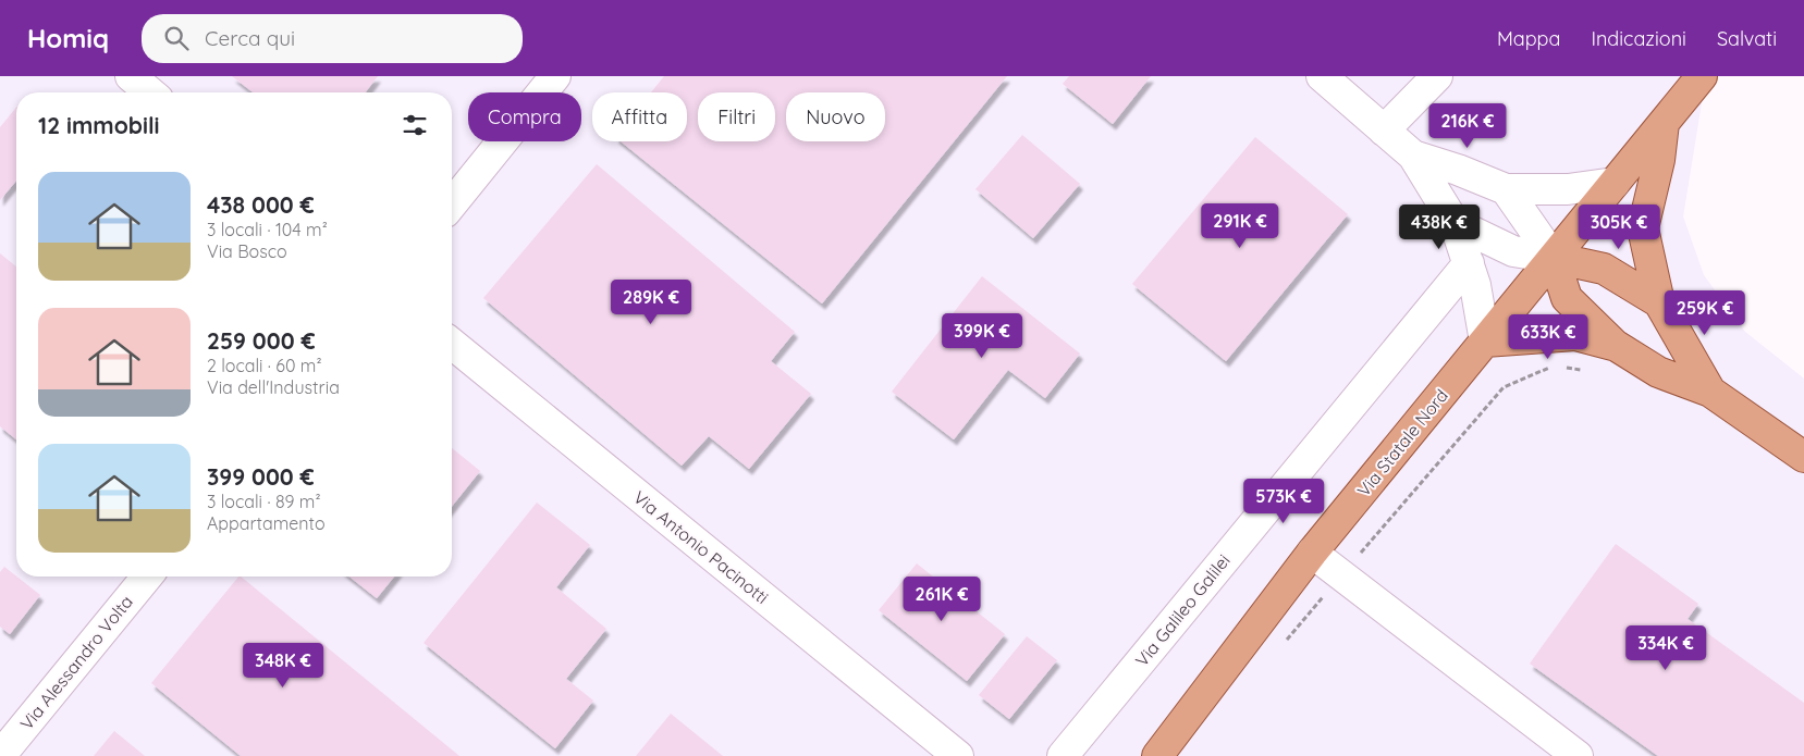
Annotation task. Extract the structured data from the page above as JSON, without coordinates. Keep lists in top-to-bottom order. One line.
{"streets":{"main road":["Via Statale Nord"],"street":["Via Antonio Pacinotti","Via Galileo Galilei","Via Alessandro Volta"]},"page":{"header":"Homiq","search":"Cerca qui","nav":["Mappa","Indicazioni","Salvati"],"chip":["Compra","Affitta","Filtri","Nuovo"],"heading":"12 immobili","price":["216K €","291K €","438K €","305K €","289K €","259K €","399K €","633K €","573K €","261K €","334K €","348K €"],"list":[{"name":"438 000 €","note":"3 locali · 104 m² · Via Bosco"},{"name":"259 000 €","note":"2 locali · 60 m² · Via dell'Industria"},{"name":"399 000 €","note":"3 locali · 89 m² · Appartamento"}]}}
